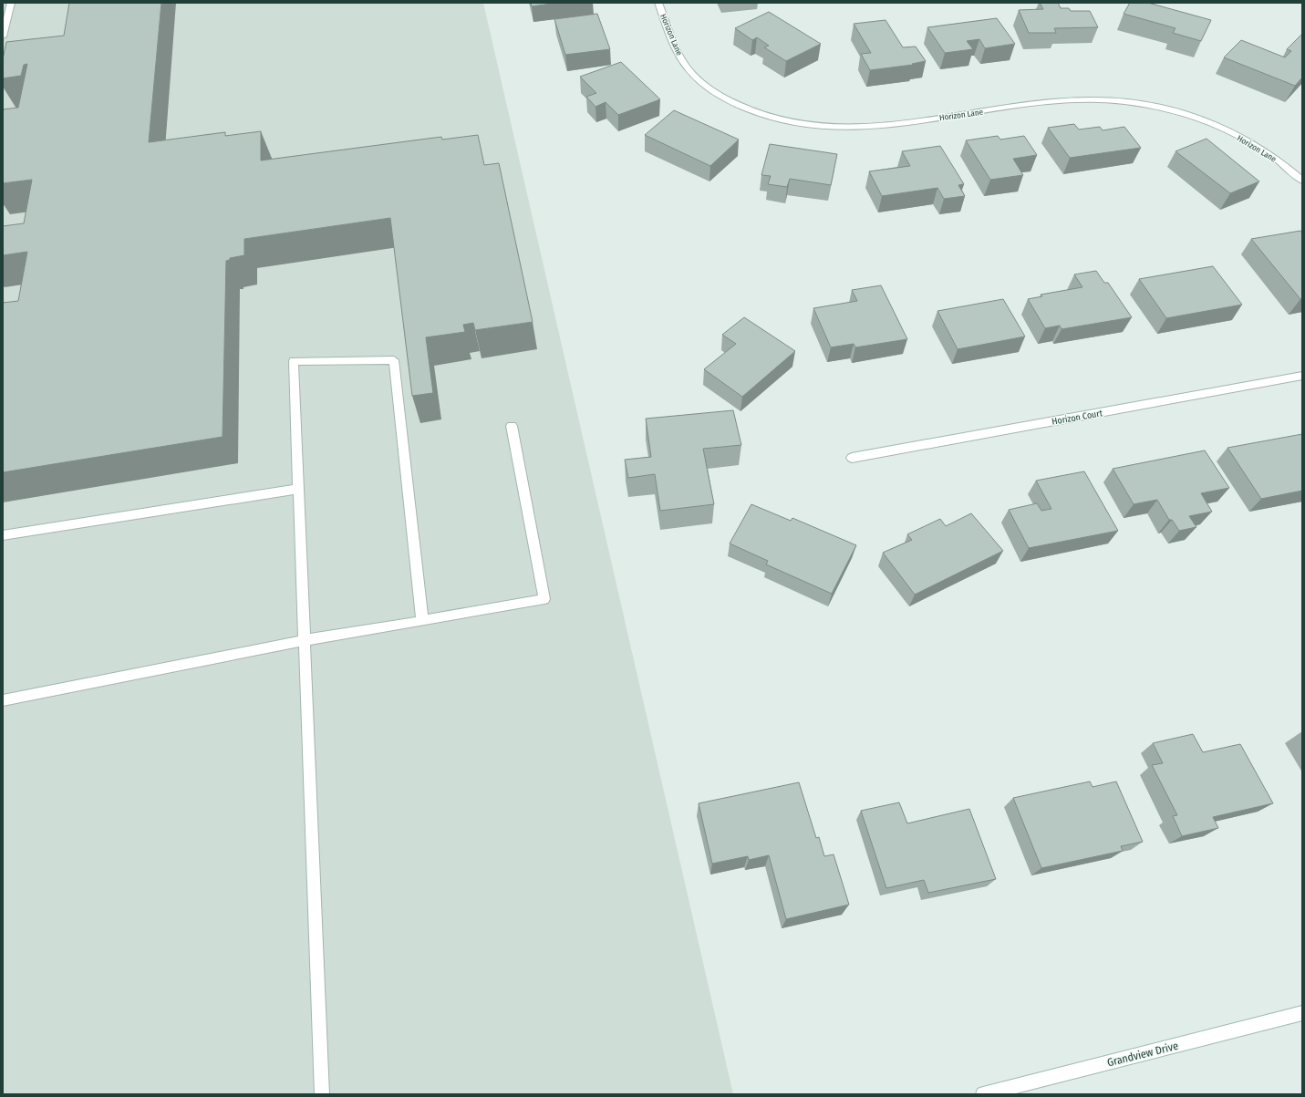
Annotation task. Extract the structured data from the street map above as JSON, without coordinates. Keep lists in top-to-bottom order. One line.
{"streets":{"street":["Horizon Lane","Horizon Court","Grandview Drive"]}}
